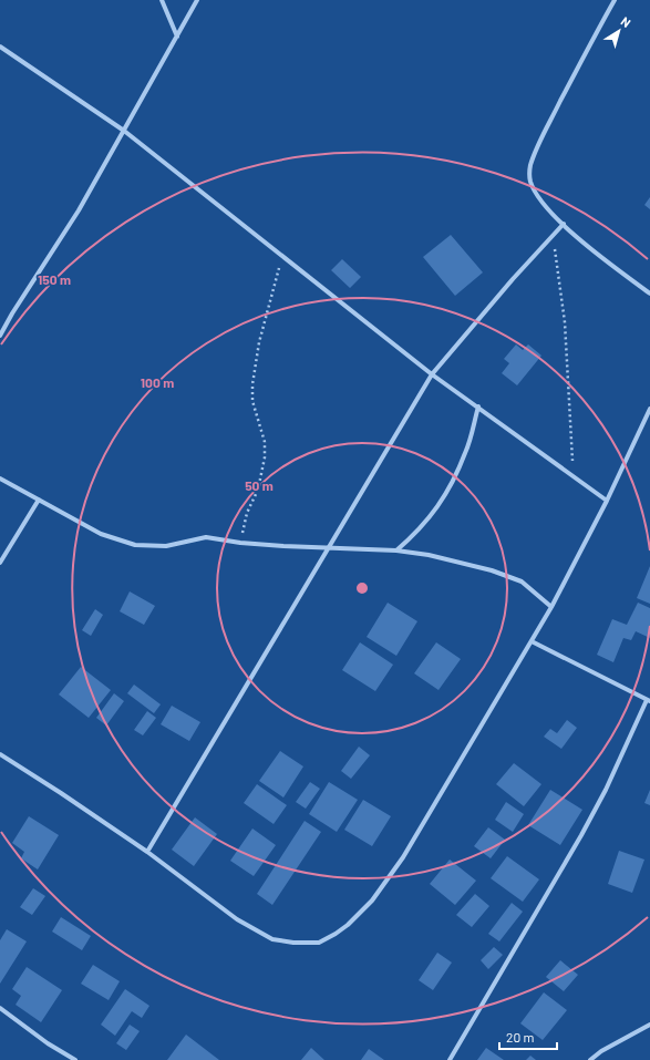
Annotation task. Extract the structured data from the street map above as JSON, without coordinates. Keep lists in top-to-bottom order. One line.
{"scale_bar":"20 m","north":"top right","rings":["150 m","100 m","50 m"]}
